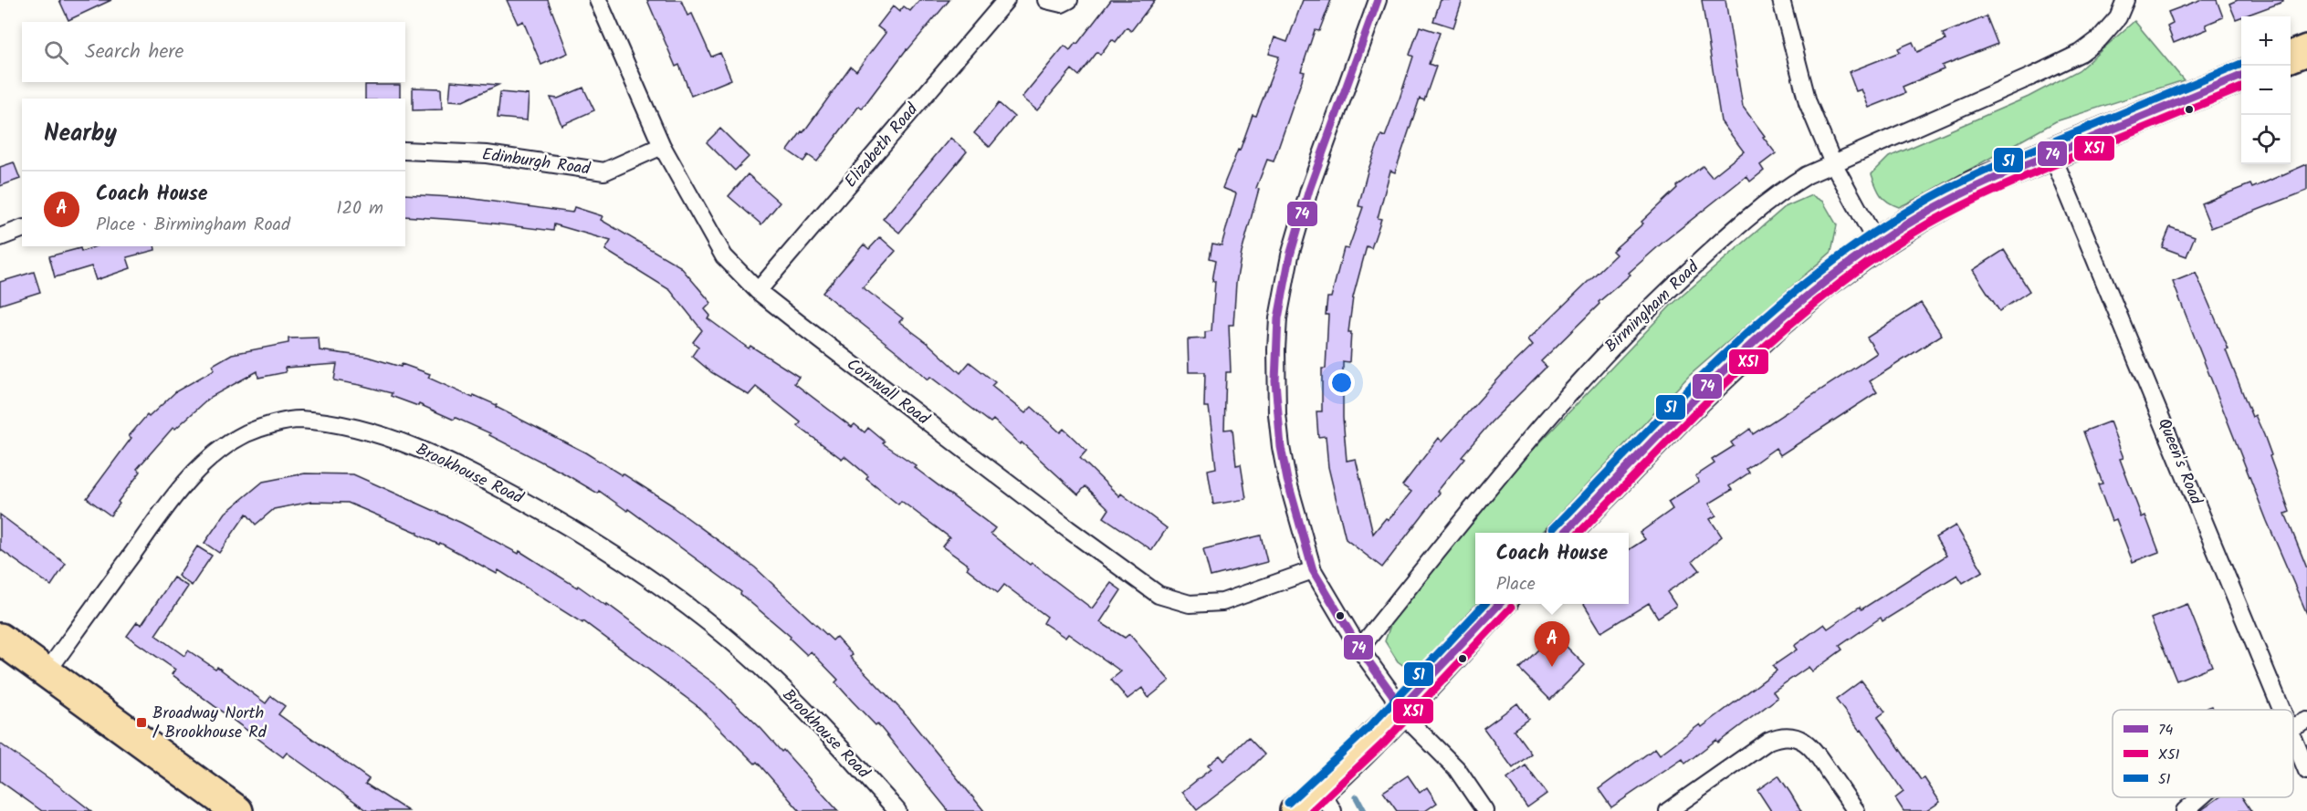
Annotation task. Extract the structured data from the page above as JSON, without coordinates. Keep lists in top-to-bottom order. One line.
{"streets":{"street":["Elizabeth Road","Edinburgh Road","Birmingham Road","Cornwall Road","Queen's Road","Brookhouse Road"]},"crossings":[["Elizabeth Road","Cornwall Road"],["Edinburgh Road","Cornwall Road"]],"places":{"transit":["Broadway North / Brookhouse Rd"]},"lines":["transit line 74","transit line 51","transit line X51"],"legend":["74","X51","51"],"page":{"map_buttons":["+","−"],"search":"Search here","heading":"Nearby","list":[{"mark":"A","name":"Coach House","note":"Place · Birmingham Road","value":"120 m"}],"popup":["Coach House","Place"],"pins":"A"}}
